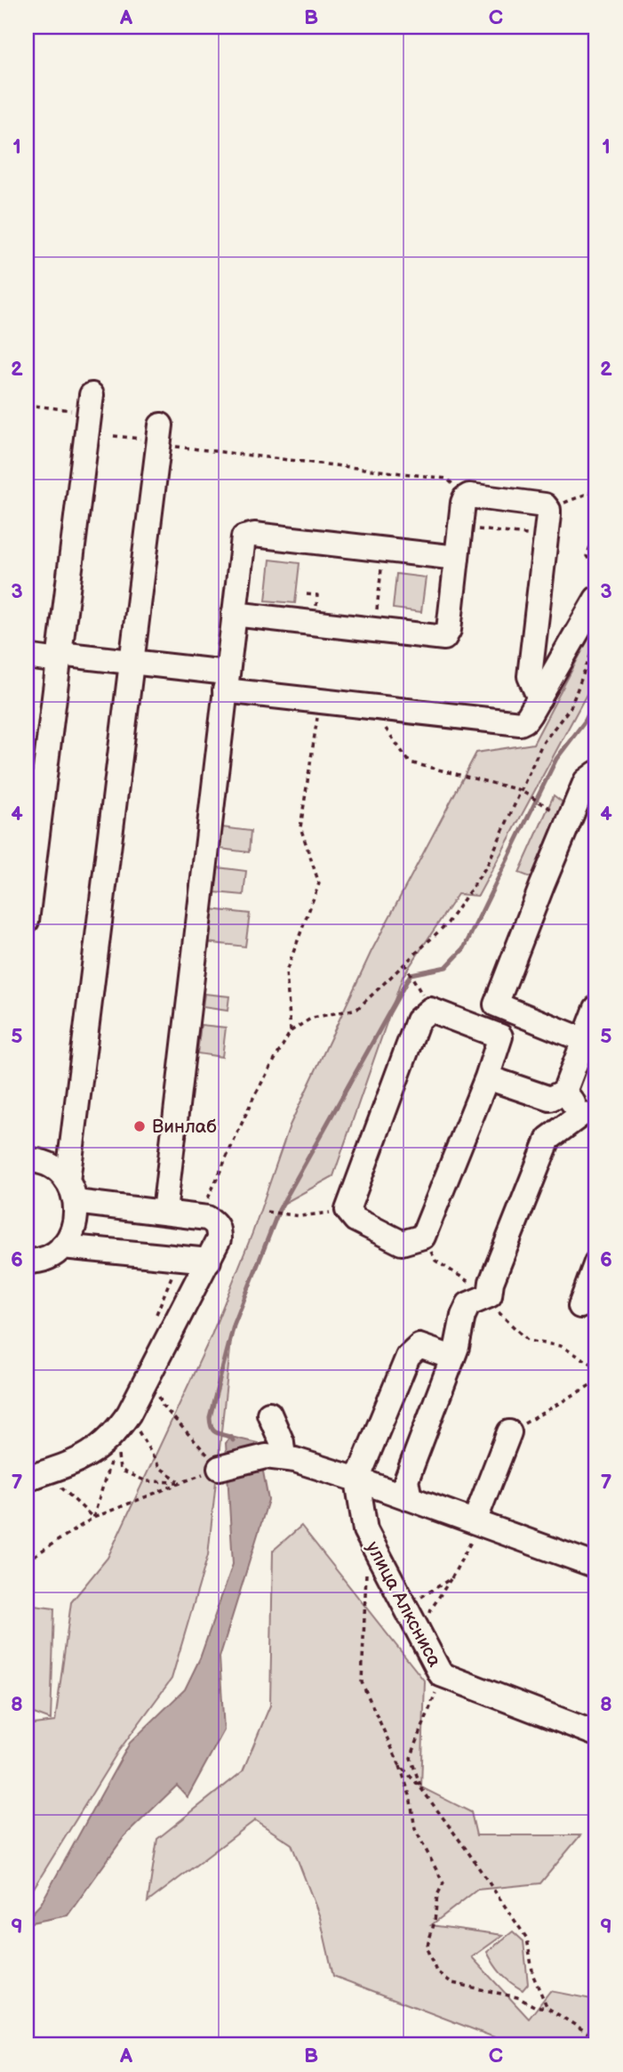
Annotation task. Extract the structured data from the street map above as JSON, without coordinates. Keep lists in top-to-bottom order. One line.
{"streets":{"street":["улица Алксниса"]},"places":["Винлаб"],"grid":{"columns":["A","B","C"],"rows":["1","2","3","4","5","6","7","8","9"]}}
